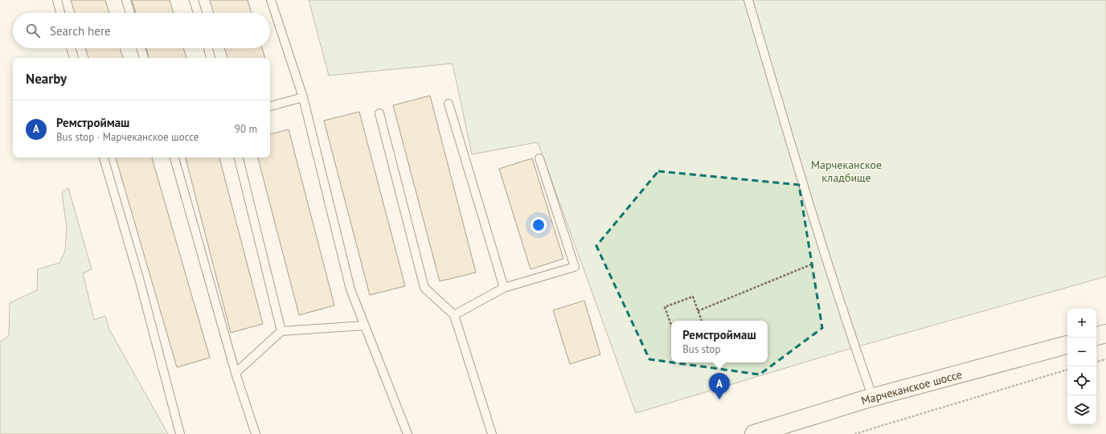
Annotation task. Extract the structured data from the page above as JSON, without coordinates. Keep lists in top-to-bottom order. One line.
{"streets":{"street":["Марчеканское шоссе"]},"parks":["Марчеканское кладбище"],"page":{"search":"Search here","heading":"Nearby","list":[{"mark":"A","name":"Ремстроймаш","note":"Bus stop · Марчеканское шоссе","value":"90 m"}],"map_buttons":["+","−"],"popup":["Ремстроймаш","Bus stop"],"pins":"A"}}
